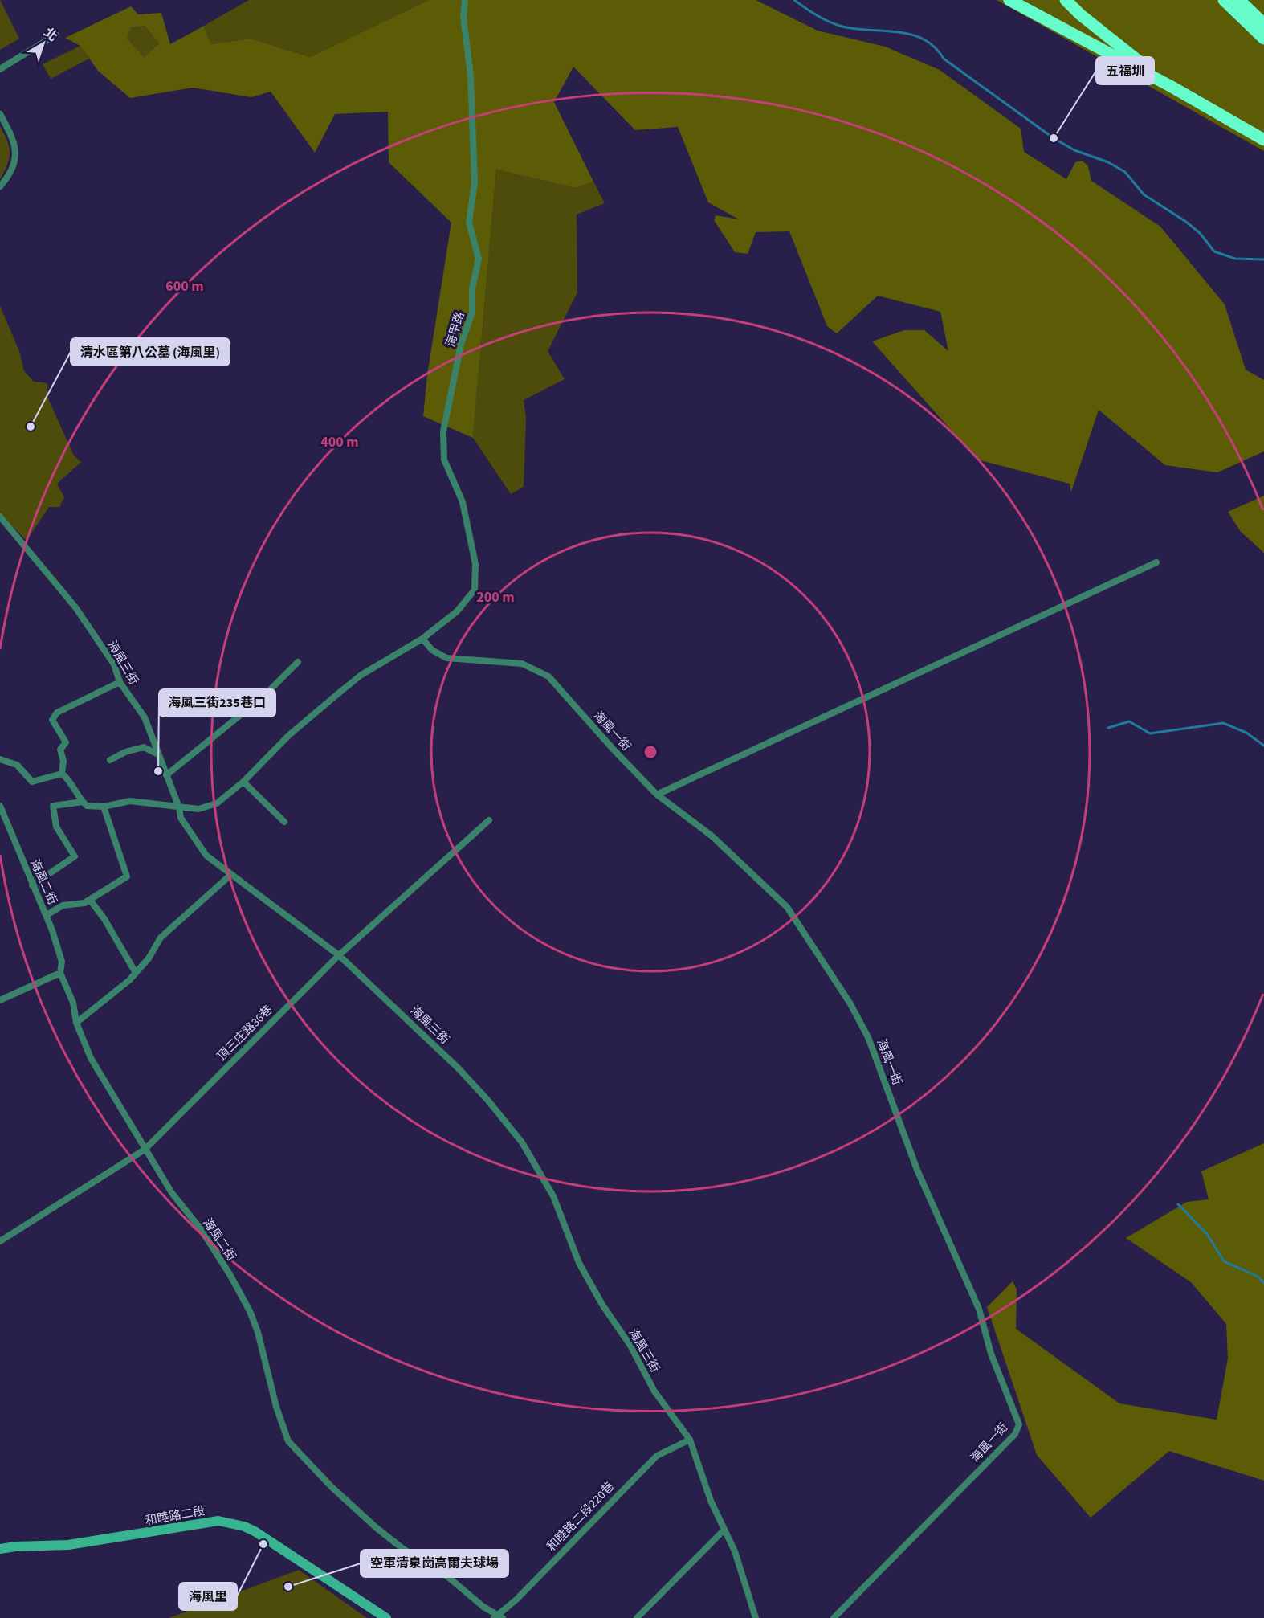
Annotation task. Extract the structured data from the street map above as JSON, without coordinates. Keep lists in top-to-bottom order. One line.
{"streets":{"street":["海甲路","海風三街","海風一街","海風二街","頂三庄路36巷","和睦路二段","和睦路二段220巷"]},"crossings":[["海甲路","海風三街"],["海甲路","海風一街"],["海風三街","頂三庄路36巷"],["海風三街","和睦路二段220巷"],["海風二街","頂三庄路36巷"],["海風二街","和睦路二段220巷"]],"places":["五福圳","清水區第八公墓 (海風里)","海風三街235巷口","海風里","空軍清泉崗高爾夫球場"],"north":"top right","rings":["600 m","400 m","200 m"]}
